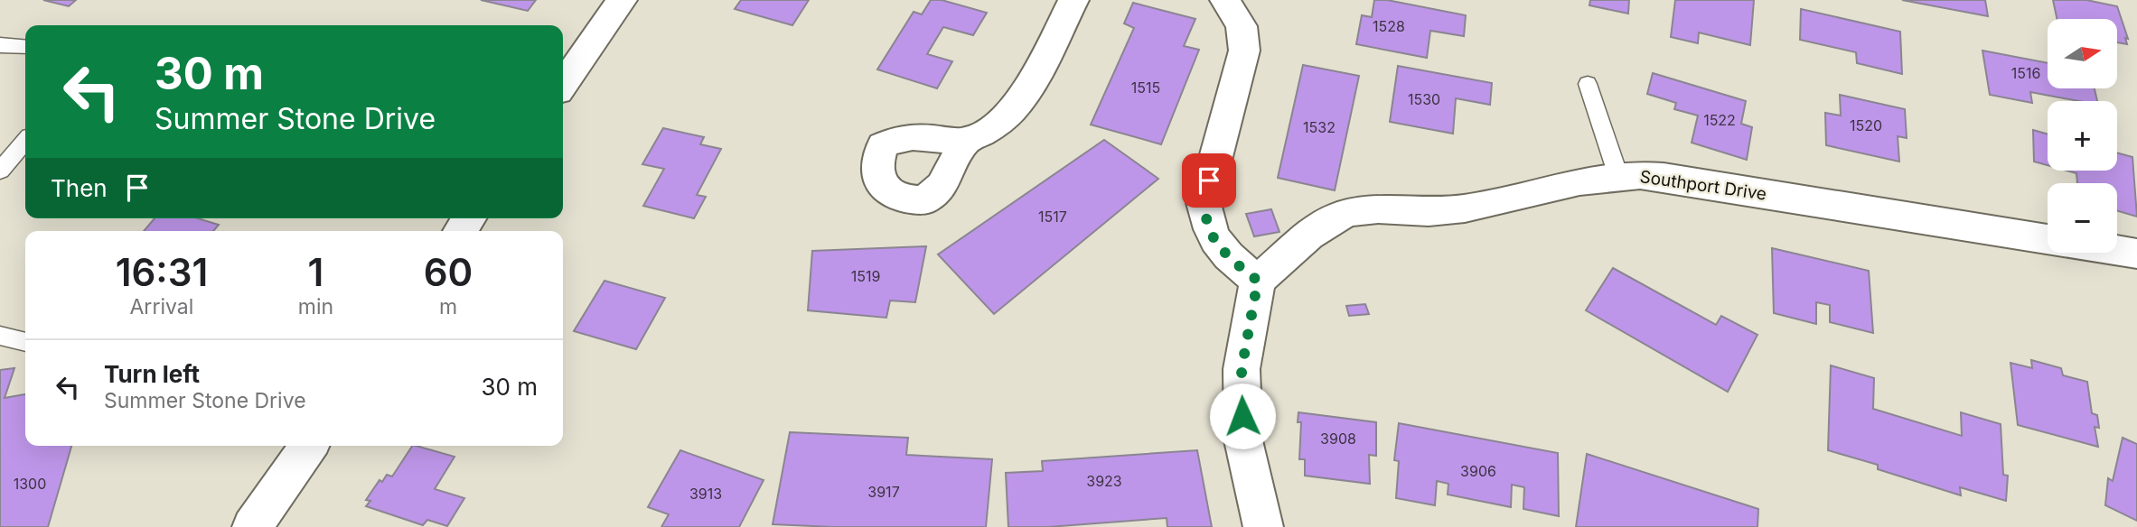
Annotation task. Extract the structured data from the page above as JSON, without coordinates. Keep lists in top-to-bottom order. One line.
{"streets":{"street":["Southport Drive"]},"house_numbers":["1528","1516","1515","1530","1522","1520","1532","1517","1519","3908","3906","3923","1300","3917","3913"],"north":"right","page":{"map_buttons":["+","−"],"turn":["30 m","Summer Stone Drive"],"then":"Then","eta":["16:31","Arrival","1","min","60","m"],"list":[{"name":"Turn left","note":"Summer Stone Drive","value":"30 m"}]}}
